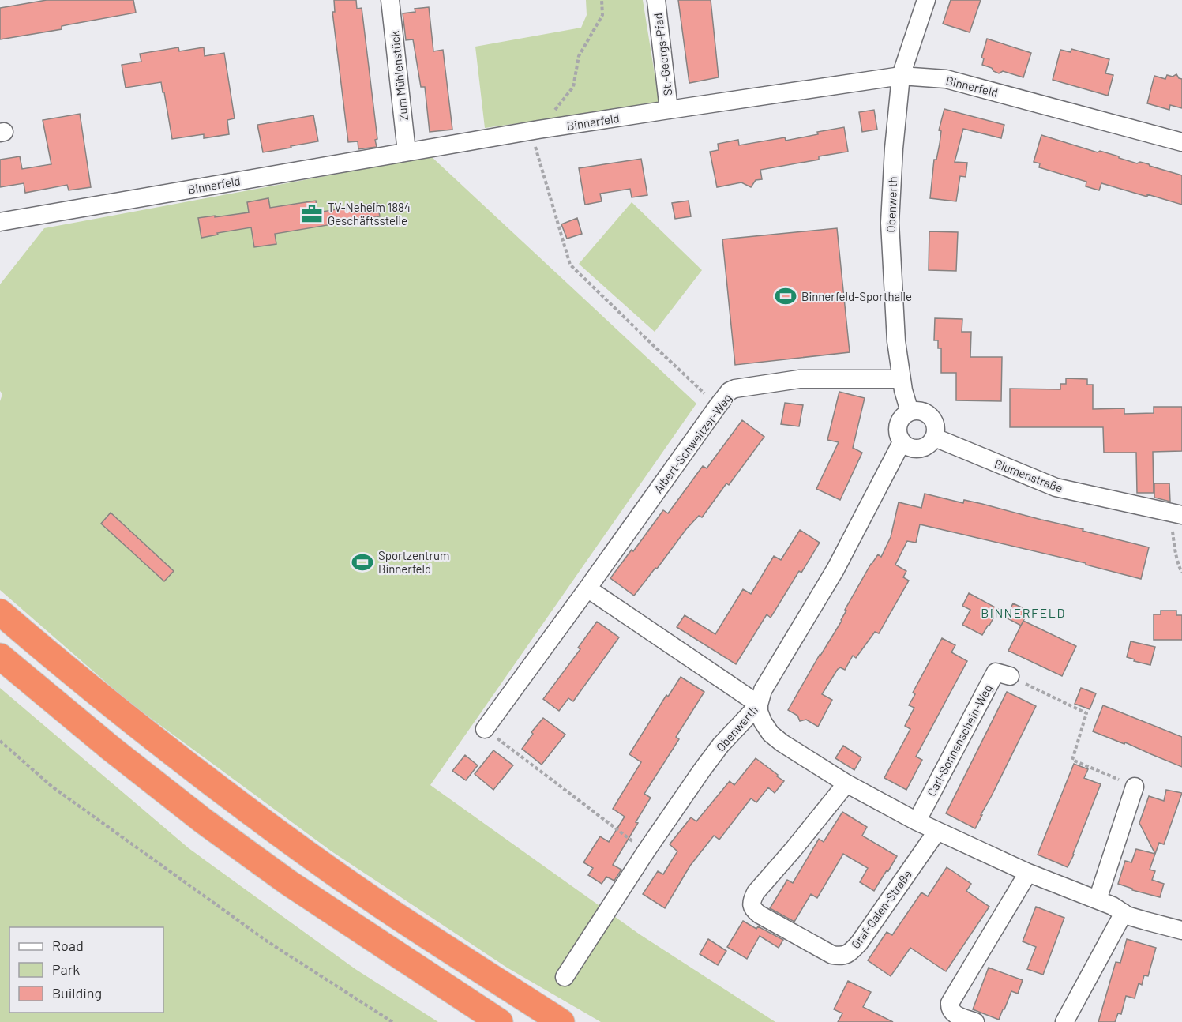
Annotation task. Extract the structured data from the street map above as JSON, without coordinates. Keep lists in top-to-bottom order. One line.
{"streets":{"street":["St.-Georgs-Pfad","Zum Mühlenstück","Binnerfeld","Obenwerth","Albert-Schweitzer-Weg","Blumenstraße","Carl-Sonnenschein-Weg","Graf-Galen-Straße"]},"crossings":[["St.-Georgs-Pfad","Binnerfeld"],["Zum Mühlenstück","Binnerfeld"],["Binnerfeld","Obenwerth"],["Obenwerth","Albert-Schweitzer-Weg"],["Obenwerth","Blumenstraße"]],"districts":["BINNERFELD"],"places":{"office":["TV-Neheim 1884 Geschäftsstelle"],"sports":["Binnerfeld-Sporthalle","Sportzentrum Binnerfeld"]},"legend":["Road","Park","Building"]}
